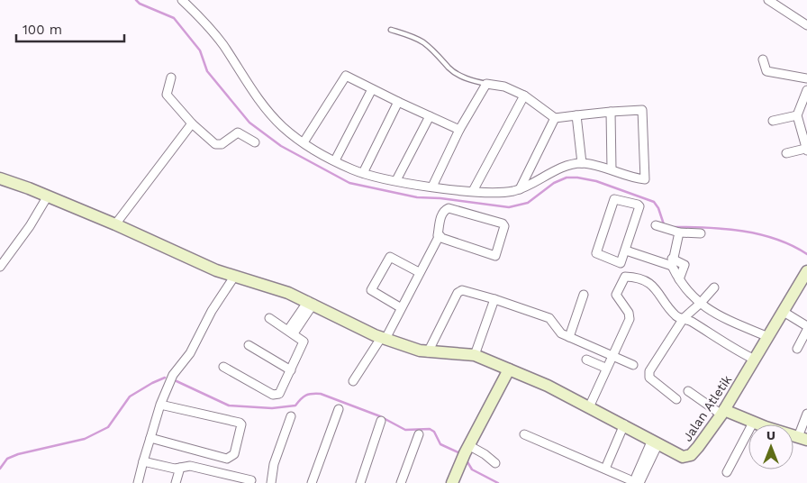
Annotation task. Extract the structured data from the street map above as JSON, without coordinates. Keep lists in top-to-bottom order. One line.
{"streets":{"street":["Jalan Atletik"]},"scale_bar":"100 m","north":"top"}
